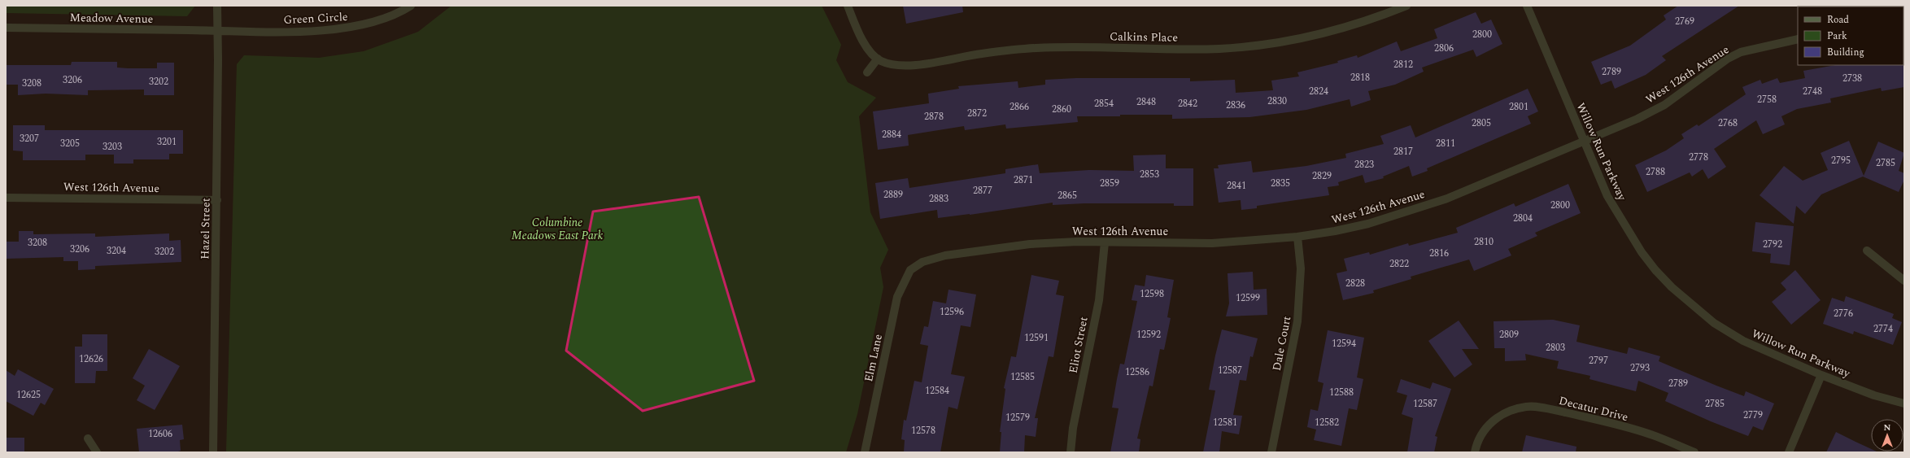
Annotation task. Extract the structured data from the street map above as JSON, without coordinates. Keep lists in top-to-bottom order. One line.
{"streets":{"street":["Meadow Avenue","Green Circle","Calkins Place","West 126th Avenue","Willow Run Parkway","Hazel Street","Dale Court","Eliot Street","Elm Lane","Decatur Drive"]},"crossings":[["Meadow Avenue","Green Circle"],["Meadow Avenue","Hazel Street"],["Green Circle","Hazel Street"],["West 126th Avenue","Willow Run Parkway"],["West 126th Avenue","Hazel Street"],["West 126th Avenue","Dale Court"],["West 126th Avenue","Eliot Street"],["West 126th Avenue","Elm Lane"]],"parks":["Columbine Meadows East Park"],"house_numbers":["2769","2800","2806","2812","2789","2818","2738","3206","3202","3208","2824","2748","2758","2830","2848","2854","2842","2836","2866","2801","2860","2872","2878","2805","2768","2884","3207","3201","3205","2811","3203","2817","2778","2795","2785","2823","2788","2853","2829","2871","2859","2835","2841","2877","2889","2865","2883","2800","2804","2810","3208","2792","3206","3204","3202","2816","2822","2828","12598","12599","12596","2776","2774","12592","2809","12591","12594","2803","12626","2797","2793","12587","12586","12585","2789","12584","12588","12625","12587","2785","2779","12579","12581","12582","12578","12606"],"legend":["Road","Park","Building"],"north":"top"}
